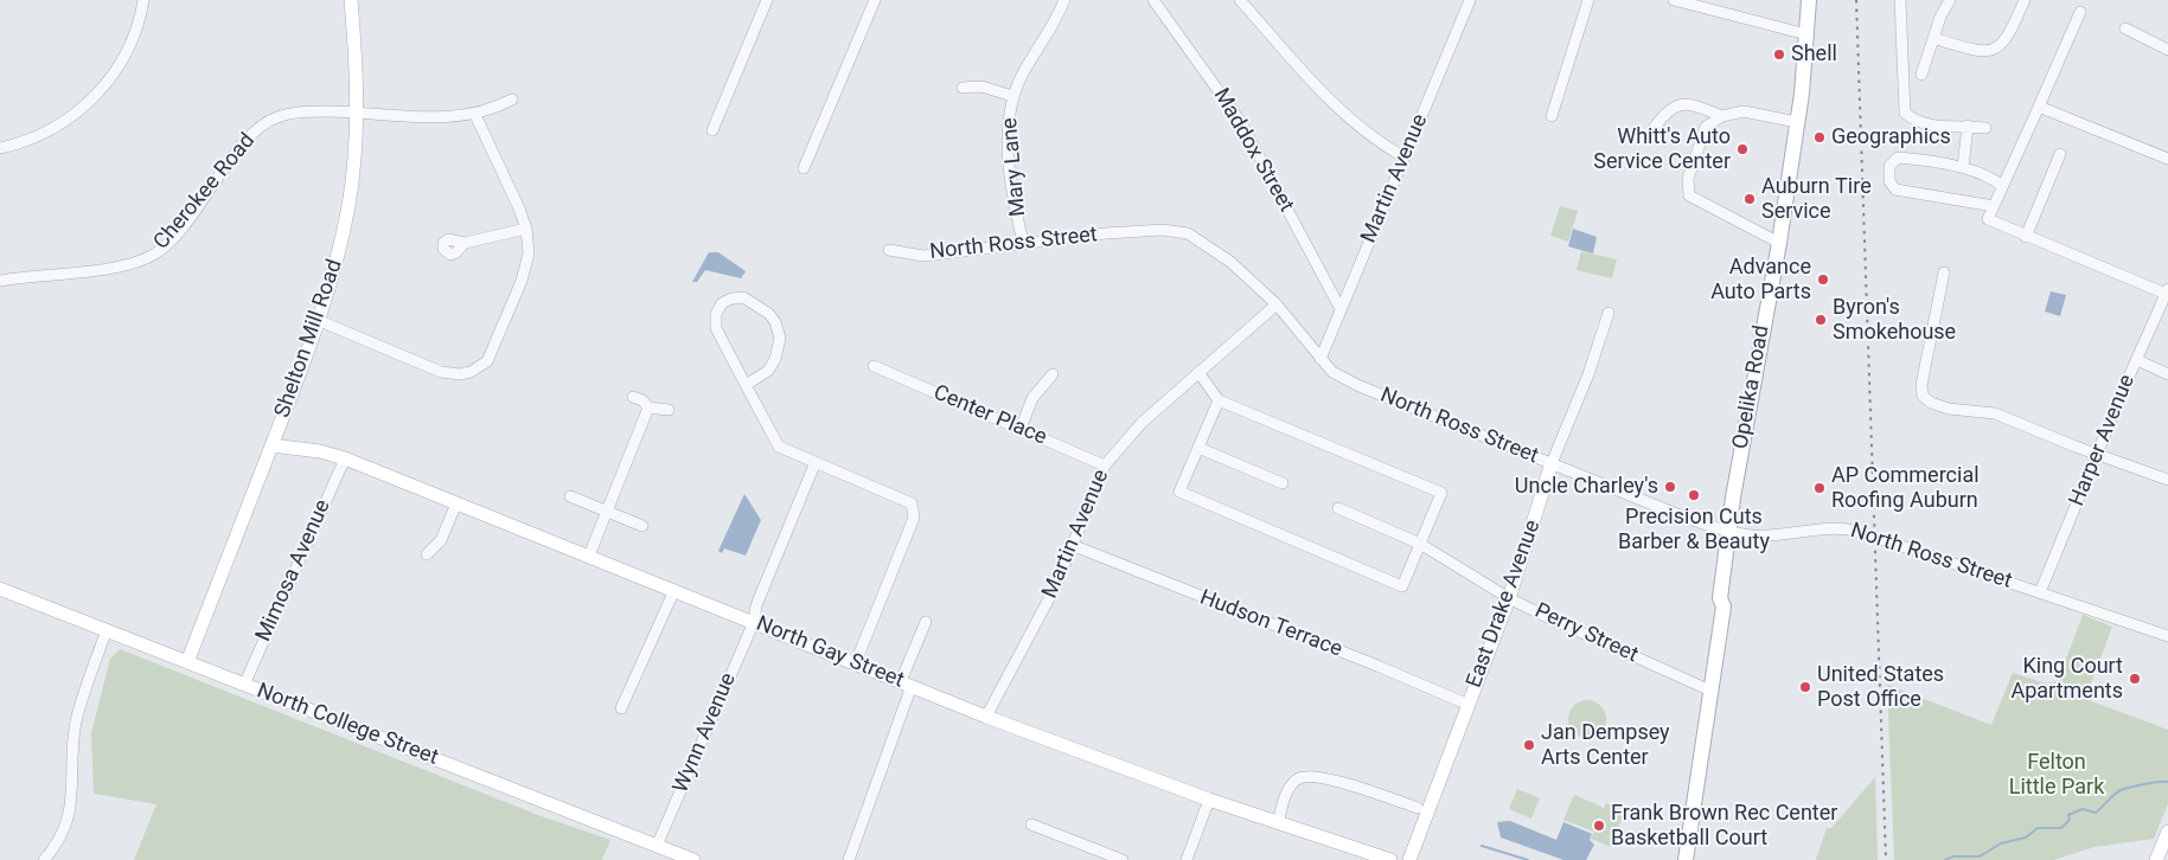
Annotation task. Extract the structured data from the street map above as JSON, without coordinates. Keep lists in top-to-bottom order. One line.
{"streets":{"main road":["Opelika Road"],"street":["Maddox Street","Mary Lane","Martin Avenue","Cherokee Road","North Ross Street","Shelton Mill Road","Center Place","Harper Avenue","Mimosa Avenue","East Drake Avenue","Hudson Terrace","Perry Street","North Gay Street","North College Street","Wynn Avenue"]},"crossings":[["Maddox Street","Martin Avenue"],["Mary Lane","North Ross Street"],["Martin Avenue","North Ross Street"],["Martin Avenue","Center Place"],["Martin Avenue","Hudson Terrace"],["Martin Avenue","North Gay Street"],["Cherokee Road","Shelton Mill Road"],["North Ross Street","Opelika Road"],["North Ross Street","Harper Avenue"],["North Ross Street","East Drake Avenue"],["Shelton Mill Road","North Gay Street"],["Shelton Mill Road","North College Street"],["Opelika Road","Perry Street"],["Mimosa Avenue","North Gay Street"],["Mimosa Avenue","North College Street"],["East Drake Avenue","Hudson Terrace"],["East Drake Avenue","Perry Street"],["North Gay Street","Wynn Avenue"],["North College Street","Wynn Avenue"]],"parks":["Felton Little Park"],"places":["Shell","Geographics","Whitt's Auto Service Center","Auburn Tire Service","Advance Auto Parts","Byron's Smokehouse","Uncle Charley's","AP Commercial Roofing Auburn","Precision Cuts Barber & Beauty","King Court Apartments","United States Post Office","Jan Dempsey Arts Center","Frank Brown Rec Center Basketball Court"]}
